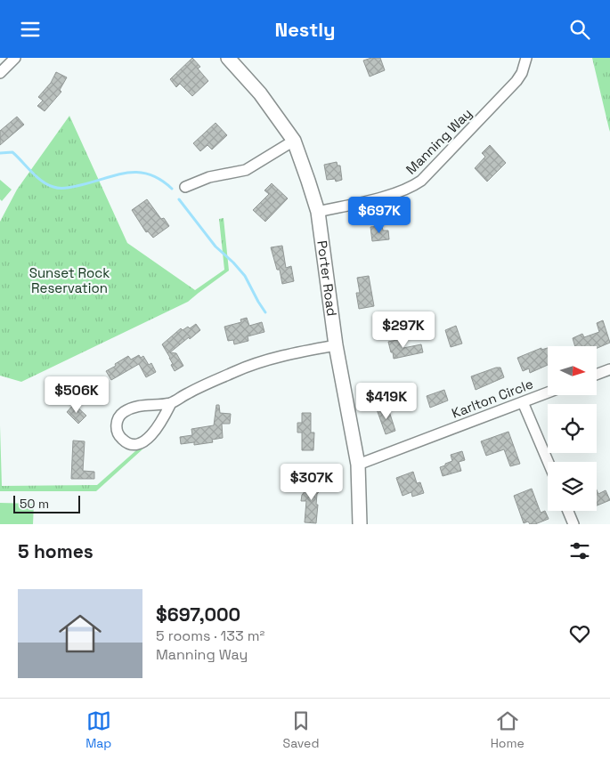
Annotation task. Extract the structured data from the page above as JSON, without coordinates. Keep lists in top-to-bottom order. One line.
{"streets":{"street":["Manning Way","Porter Road","Karlton Circle"]},"crossings":[["Manning Way","Porter Road"],["Porter Road","Karlton Circle"]],"parks":["Sunset Rock Reservation"],"scale_bar":"50 m","north":"right","page":{"header":"Nestly","price":["$697K","$297K","$506K","$419K","$307K"],"scale":"50 m","heading":"5 homes","list":[{"name":"$697,000","note":"5 rooms · 133 m² · Manning Way"}],"tabs":["Map","Saved","Home"]}}
